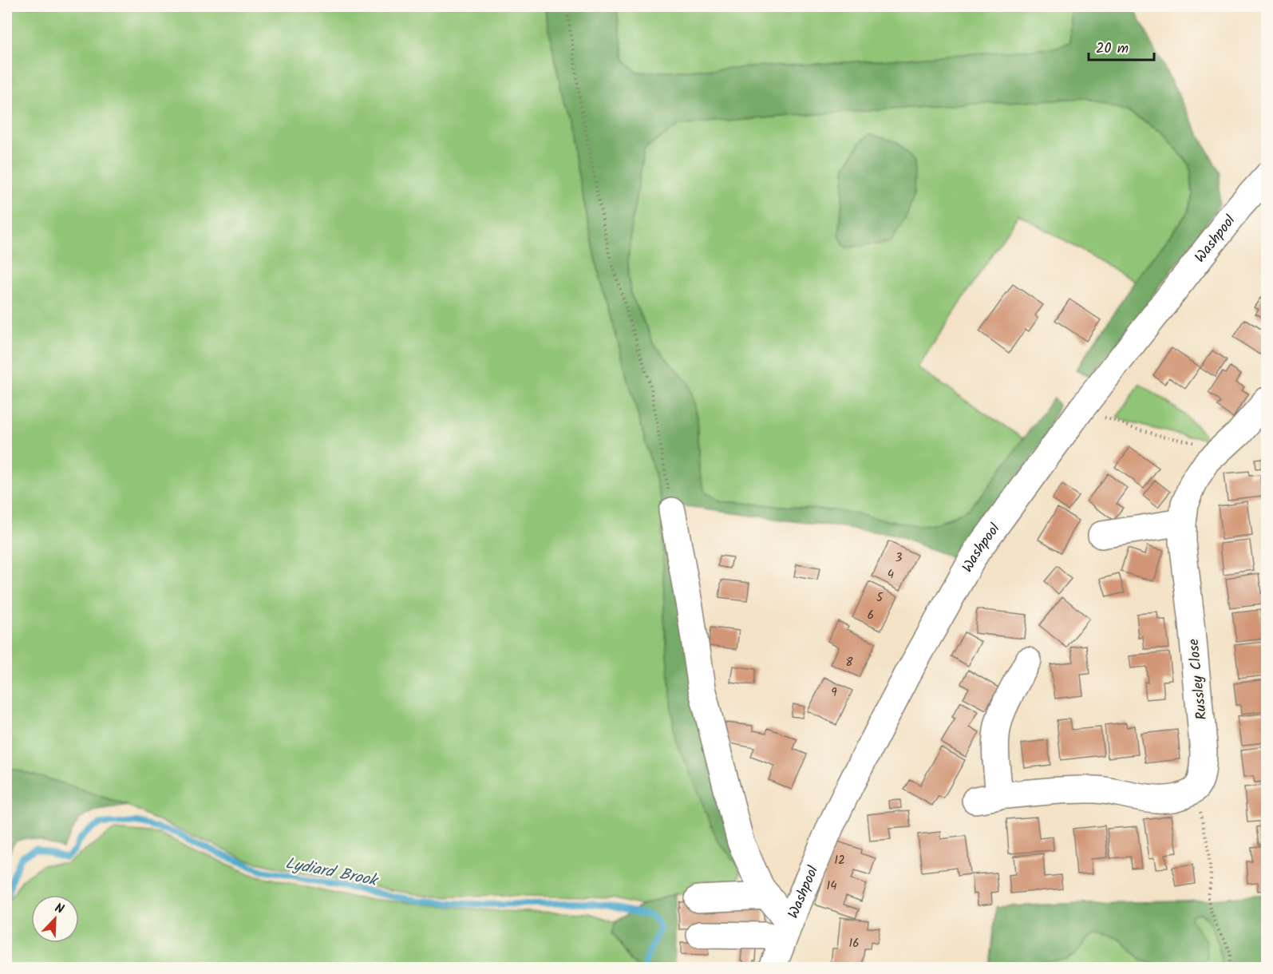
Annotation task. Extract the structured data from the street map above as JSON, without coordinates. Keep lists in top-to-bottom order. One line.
{"streets":{"street":["Washpool","Russley Close"]},"water":["Lydiard Brook"],"house_numbers":["3","4","5","6","8","9","12","14","16"],"scale_bar":"20 m","north":"top right"}
